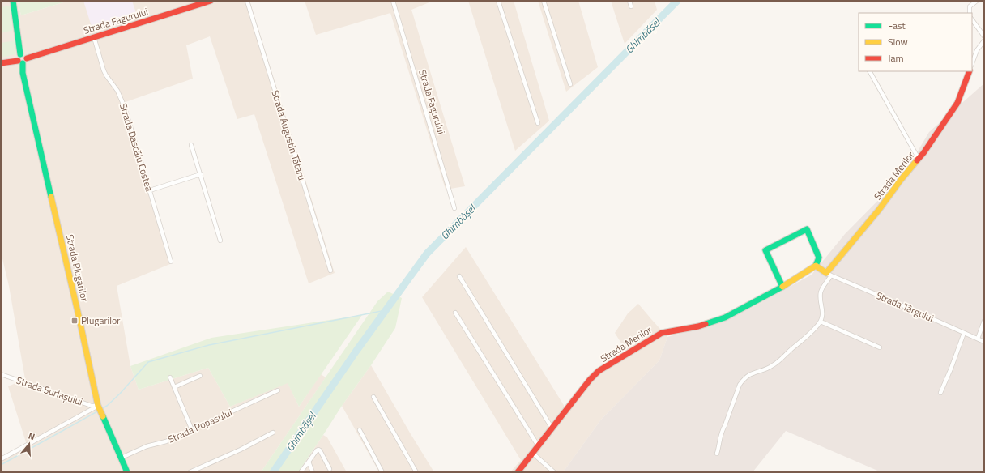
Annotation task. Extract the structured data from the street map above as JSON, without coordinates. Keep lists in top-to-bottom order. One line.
{"streets":{"street":["Strada Fagurului","Strada Augustin Tătaru","Strada Dascălu Costea","Strada Merilor","Strada Plugarilor","Strada Târgului","Strada Surlașului","Strada Popasului"]},"crossings":[["Strada Fagurului","Strada Dascălu Costea"],["Strada Fagurului","Strada Plugarilor"],["Strada Merilor","Strada Târgului"],["Strada Plugarilor","Strada Surlașului"],["Strada Plugarilor","Strada Popasului"]],"water":["Ghimbășel"],"places":{"transit":["Plugarilor"]},"legend":["Fast","Slow","Jam"],"north":"top"}
